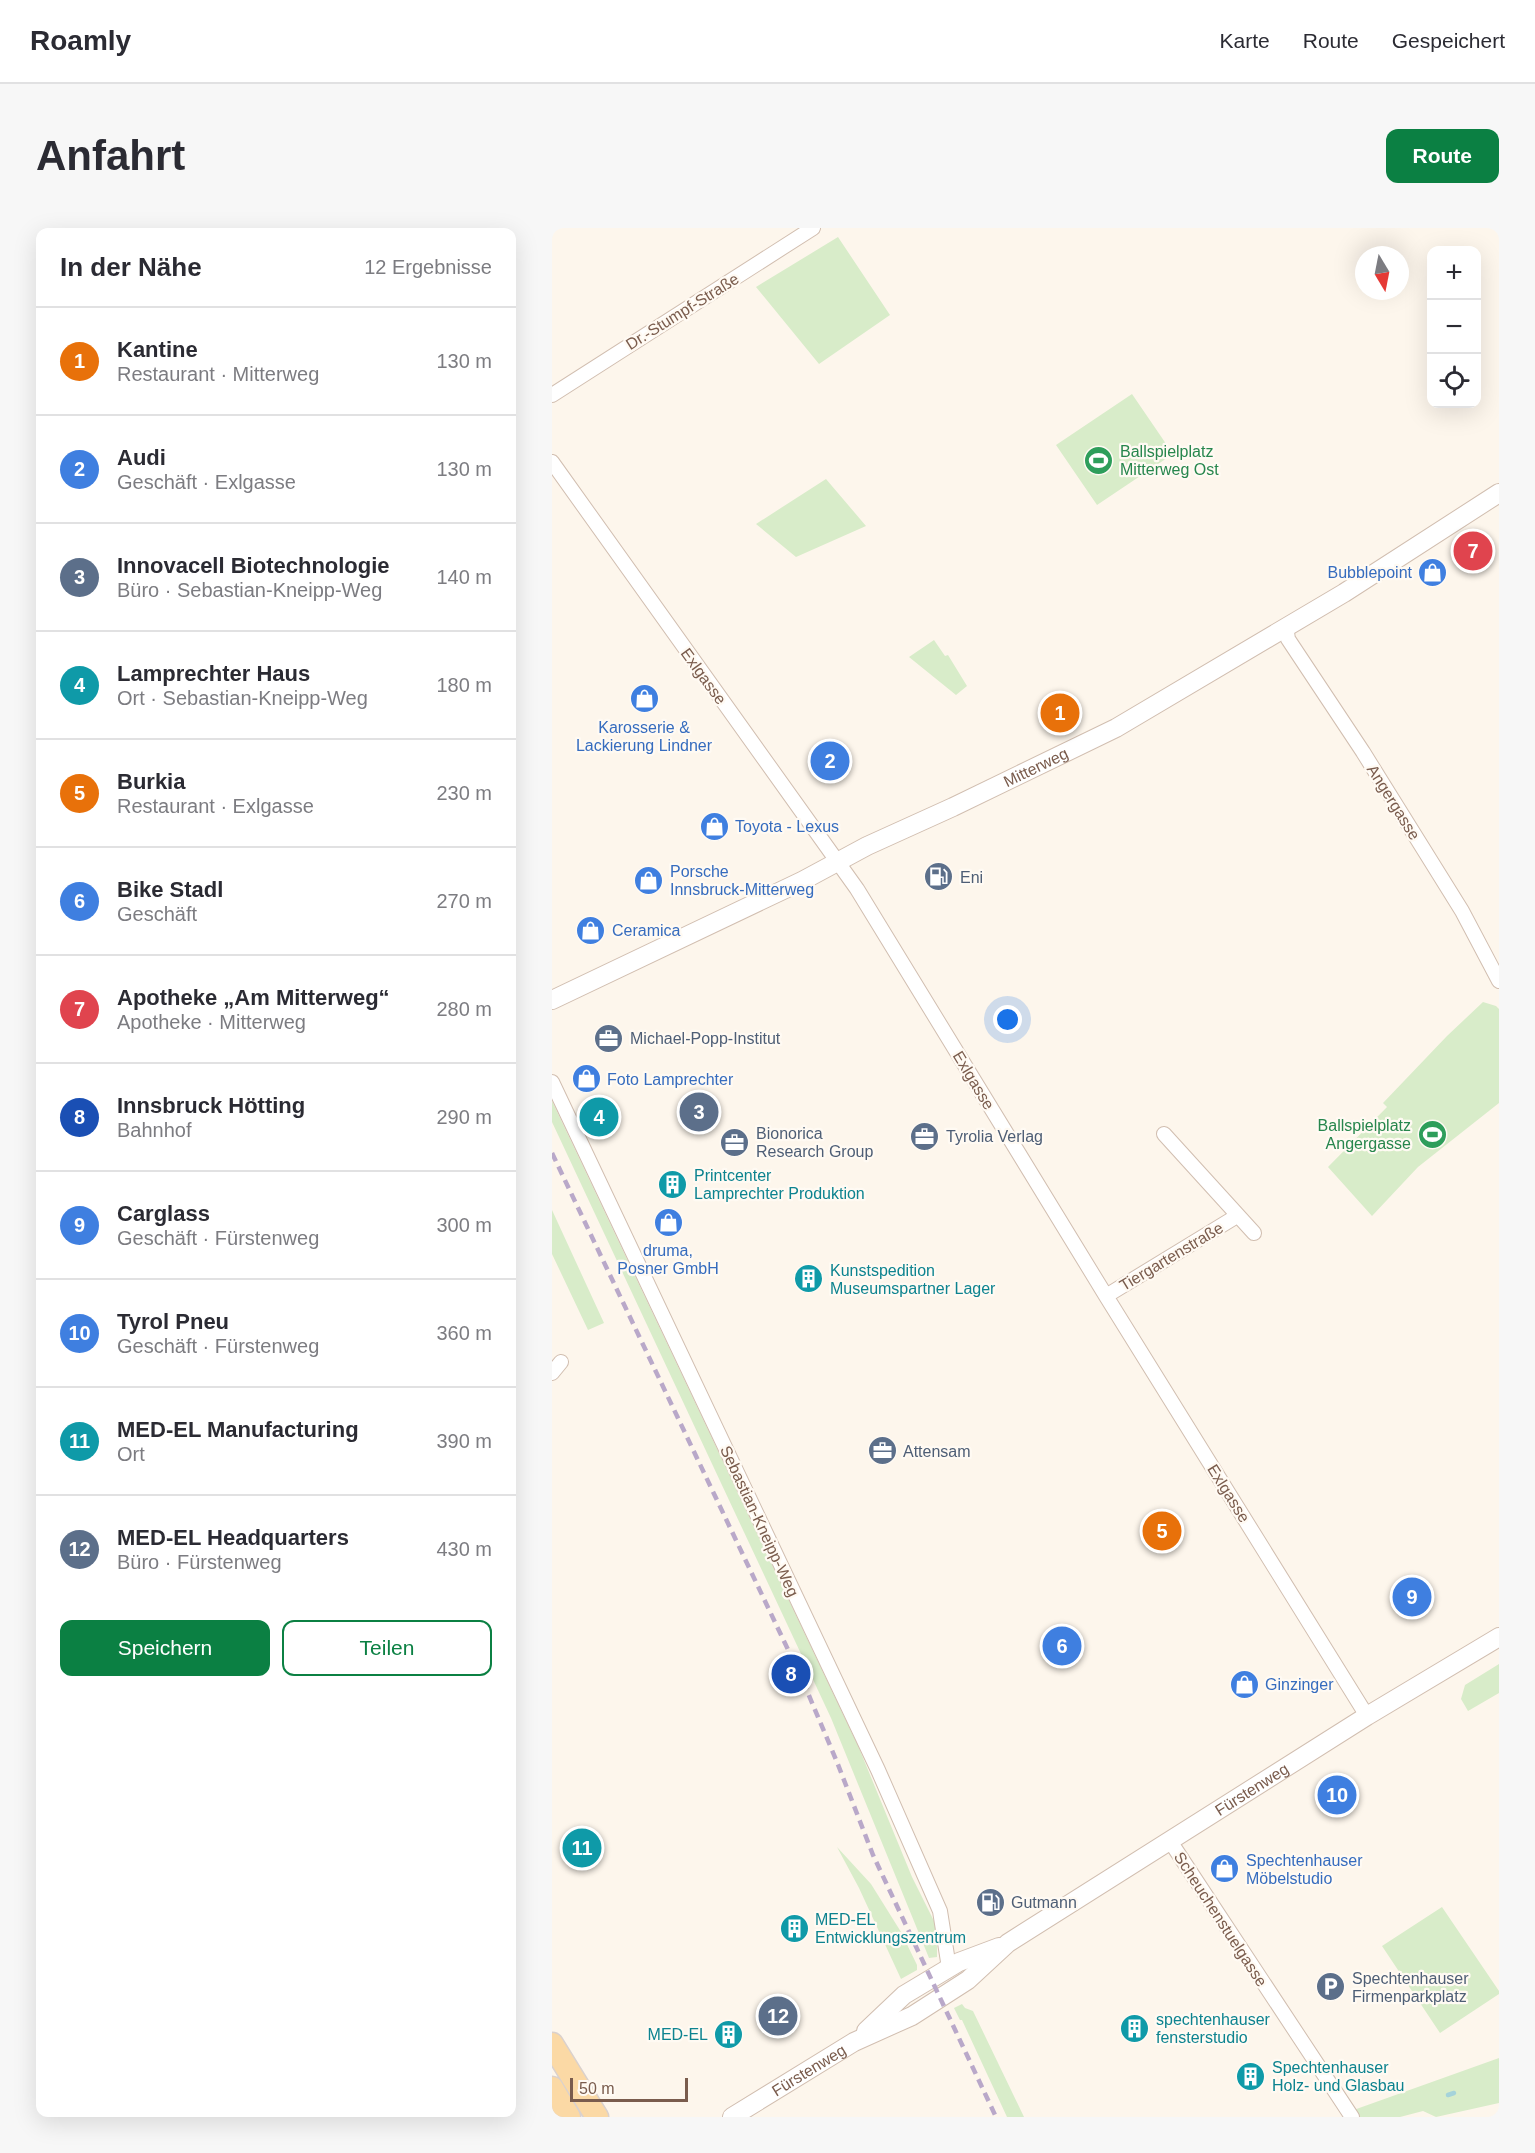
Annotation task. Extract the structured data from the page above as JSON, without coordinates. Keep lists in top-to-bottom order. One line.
{"streets":{"street":["Dr.-Stumpf-Straße","Exlgasse","Mitterweg","Angergasse","Tiergartenstraße","Sebastian-Kneipp-Weg","Fürstenweg","Scheuchenstuelgasse"]},"crossings":[["Exlgasse","Mitterweg"],["Exlgasse","Tiergartenstraße"],["Exlgasse","Fürstenweg"],["Mitterweg","Angergasse"],["Sebastian-Kneipp-Weg","Fürstenweg"],["Fürstenweg","Scheuchenstuelgasse"]],"places":{"sports":["Ballspielplatz Mitterweg Ost","Ballspielplatz Angergasse"],"shop":["Bubblepoint","Karosserie & Lackierung Lindner","Toyota - Lexus","Porsche Innsbruck-Mitterweg","Ceramica","Foto Lamprechter","druma, Posner GmbH","Ginzinger","Spechtenhauser Möbelstudio"],"fuel station":["Eni","Gutmann"],"office":["Michael-Popp-Institut","Tyrolia Verlag","Bionorica Research Group","Attensam"],"building":["Printcenter Lamprechter Produktion","Kunstspedition Museumspartner Lager","MED-EL Entwicklungszentrum","spechtenhauser fensterstudio","MED-EL","Spechtenhauser Holz- und Glasbau"],"parking":["Spechtenhauser Firmenparkplatz"]},"scale_bar":"50 m","north":"bottom","page":{"header":"Roamly","nav":["Karte","Route","Gespeichert"],"buttons":["Route",["Speichern","Teilen"]],"title":"Anfahrt","heading":["In der Nähe","12 Ergebnisse"],"map_buttons":["+","−"],"list":[{"mark":"1","name":"Kantine","note":"Restaurant · Mitterweg","value":"130 m"},{"mark":"2","name":"Audi","note":"Geschäft · Exlgasse","value":"130 m"},{"mark":"3","name":"Innovacell Biotechnologie","note":"Büro · Sebastian-Kneipp-Weg","value":"140 m"},{"mark":"4","name":"Lamprechter Haus","note":"Ort · Sebastian-Kneipp-Weg","value":"180 m"},{"mark":"5","name":"Burkia","note":"Restaurant · Exlgasse","value":"230 m"},{"mark":"6","name":"Bike Stadl","note":"Geschäft","value":"270 m"},{"mark":"7","name":"Apotheke „Am Mitterweg“","note":"Apotheke · Mitterweg","value":"280 m"},{"mark":"8","name":"Innsbruck Hötting","note":"Bahnhof","value":"290 m"},{"mark":"9","name":"Carglass","note":"Geschäft · Fürstenweg","value":"300 m"},{"mark":"10","name":"Tyrol Pneu","note":"Geschäft · Fürstenweg","value":"360 m"},{"mark":"11","name":"MED-EL Manufacturing","note":"Ort","value":"390 m"},{"mark":"12","name":"MED-EL Headquarters","note":"Büro · Fürstenweg","value":"430 m"}],"pins":["7","1","2","3","4","5","9","6","8","10","11","12"],"scale":"50 m"}}
